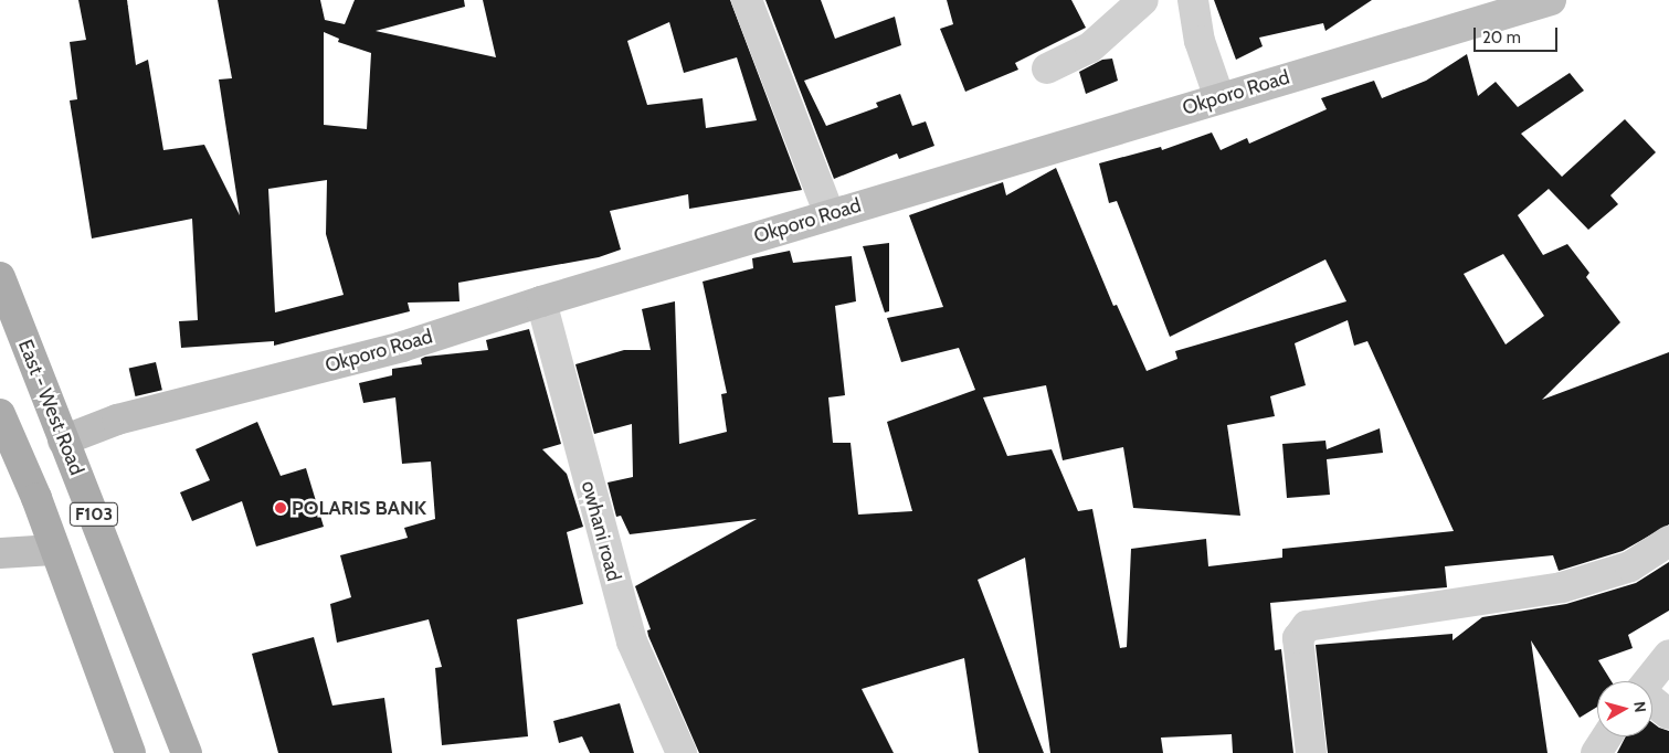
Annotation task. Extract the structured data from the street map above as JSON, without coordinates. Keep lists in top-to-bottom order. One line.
{"streets":{"main road":["Okporo Road","East - West Road","F103"],"street":["owhani road"]},"crossings":[["Okporo Road","East - West Road"],["Okporo Road","owhani road"]],"places":["POLARIS BANK"],"scale_bar":"20 m","north":"right"}
